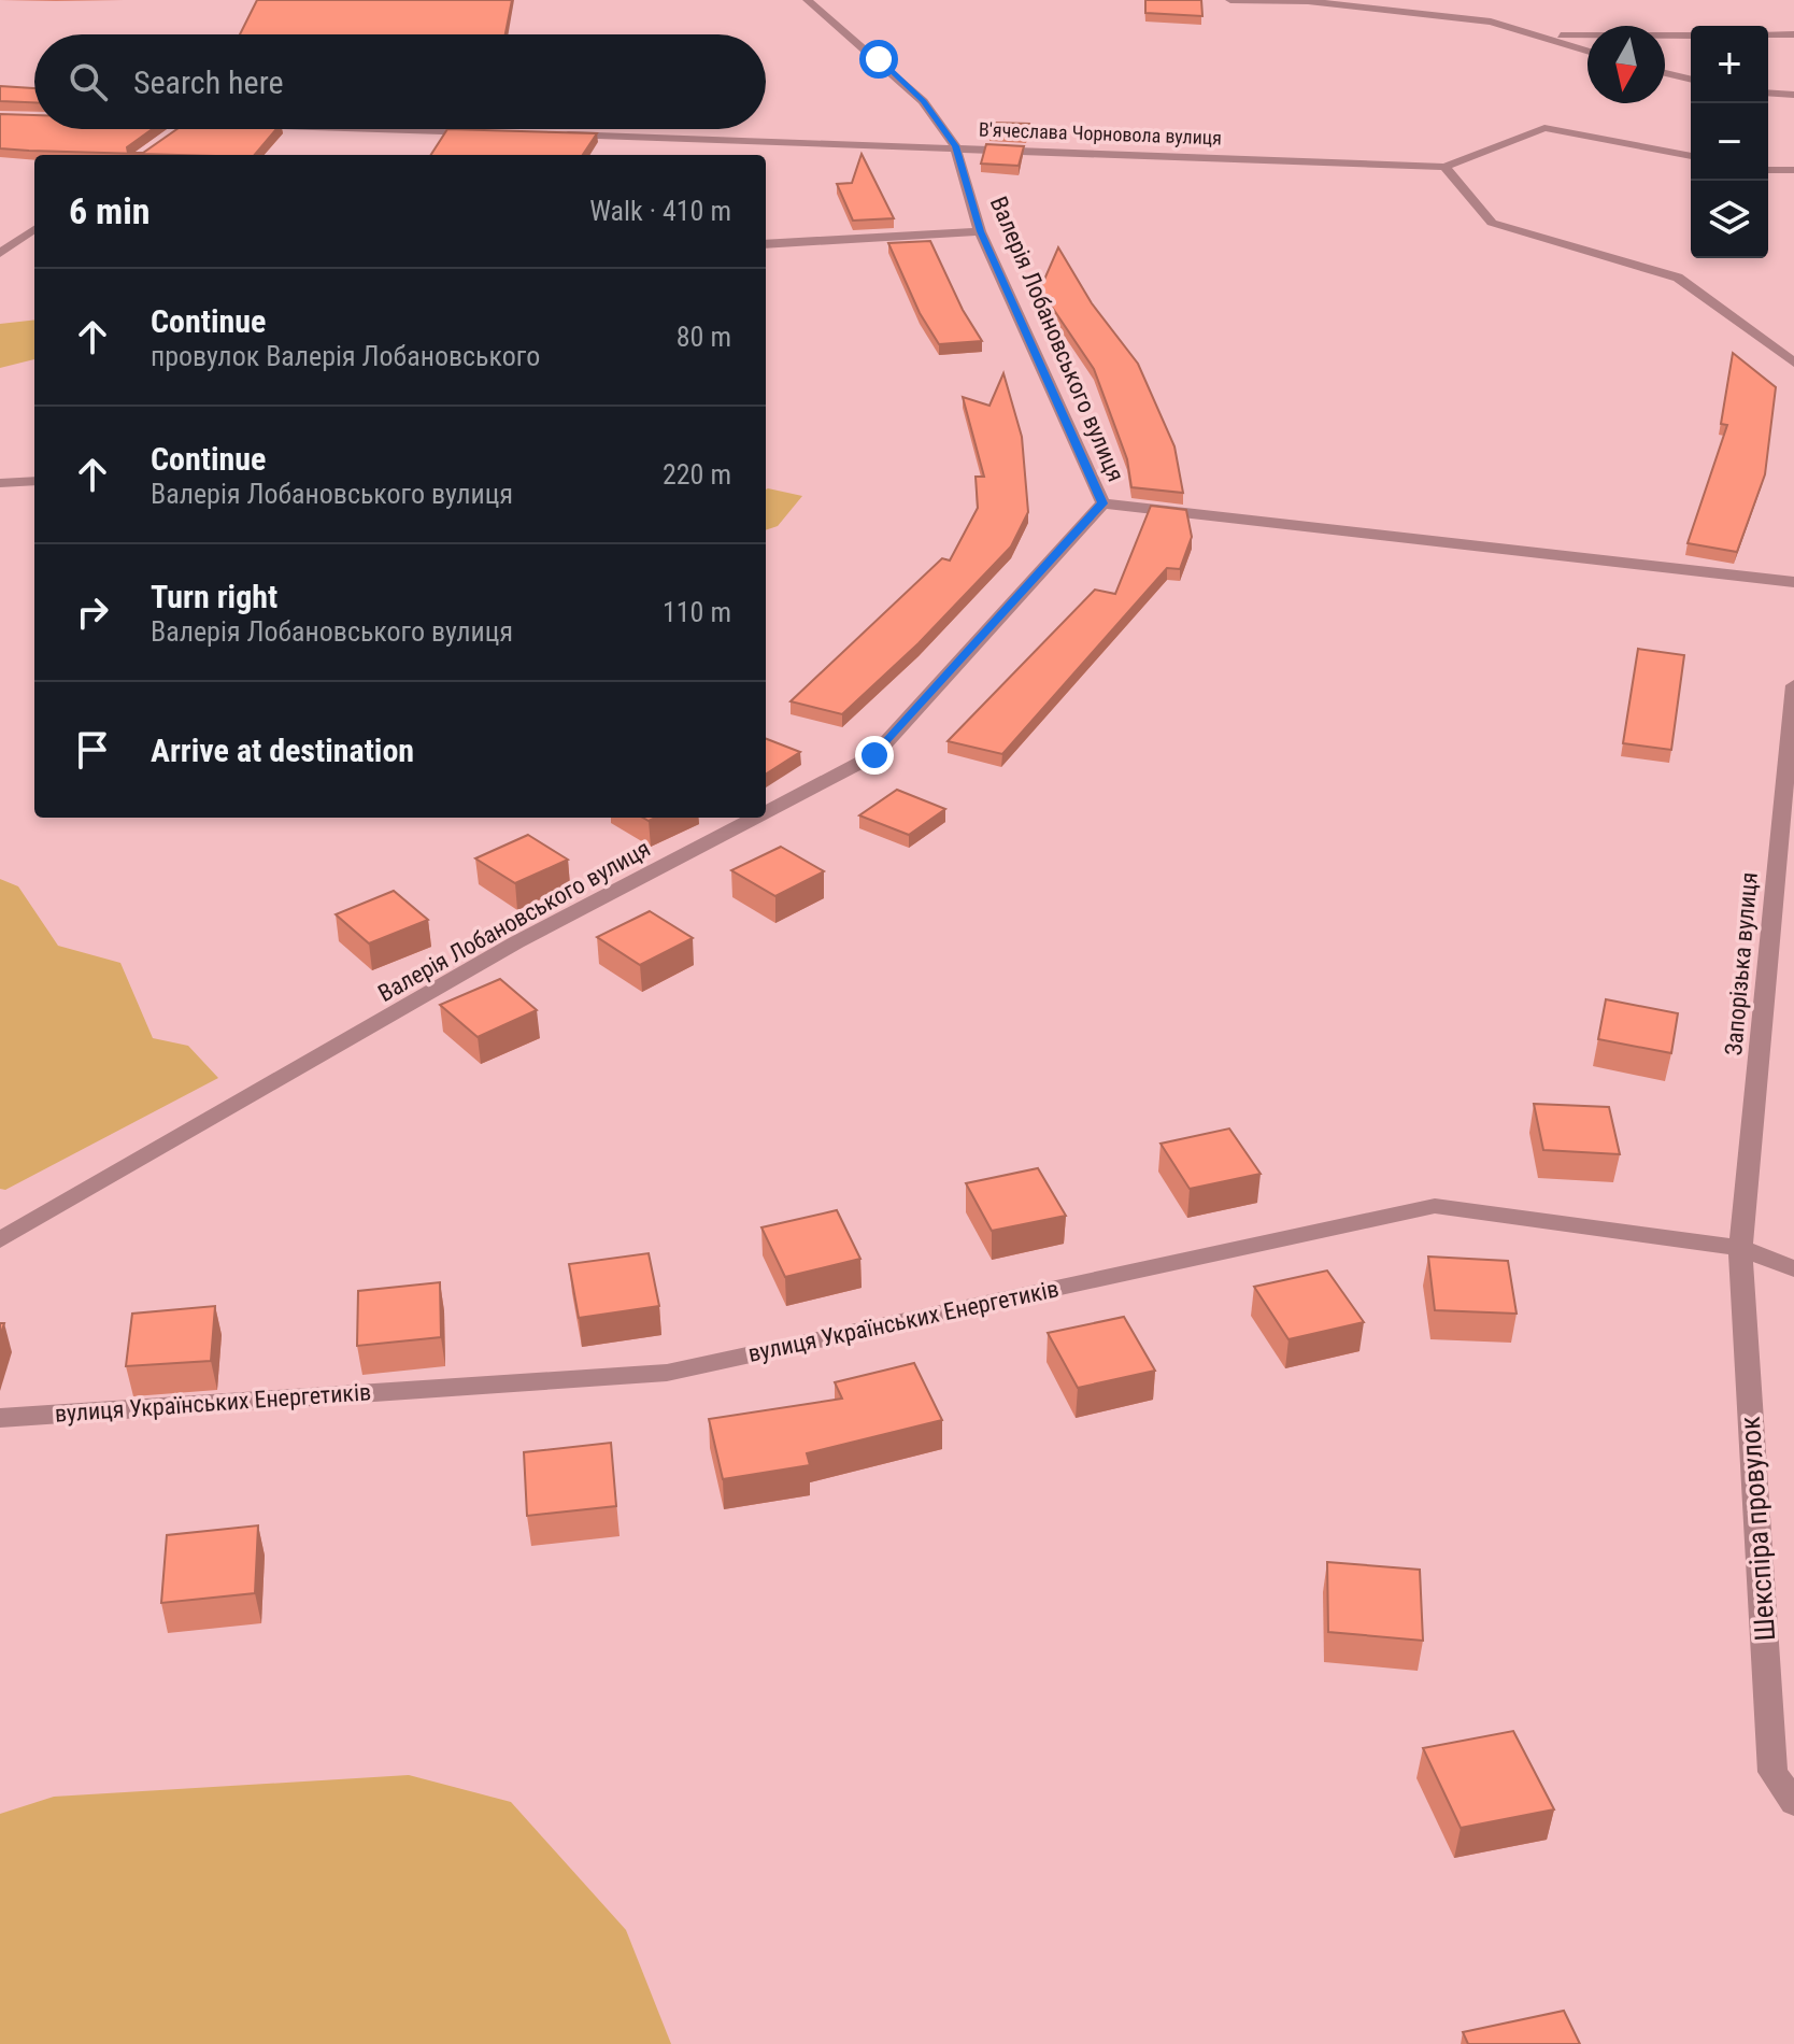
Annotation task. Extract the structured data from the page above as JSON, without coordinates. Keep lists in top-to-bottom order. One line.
{"streets":{"street":["В'ячеслава Чорновола вулиця","Валерія Лобановського вулиця","Запорізька вулиця","вулиця Українських Енергетиків","Шекспіра провулок"]},"crossings":[["В'ячеслава Чорновола вулиця","Валерія Лобановського вулиця"],["Запорізька вулиця","вулиця Українських Енергетиків"],["Запорізька вулиця","Шекспіра провулок"],["вулиця Українських Енергетиків","Шекспіра провулок"]],"north":"bottom","page":{"map_buttons":["+","−"],"search":"Search here","heading":["6 min","Walk · 410 m"],"list":[["Continue","провулок Валерія Лобановського","80 m"],["Continue","Валерія Лобановського вулиця","220 m"],["Turn right","Валерія Лобановського вулиця","110 m"],"Arrive at destination"]}}
